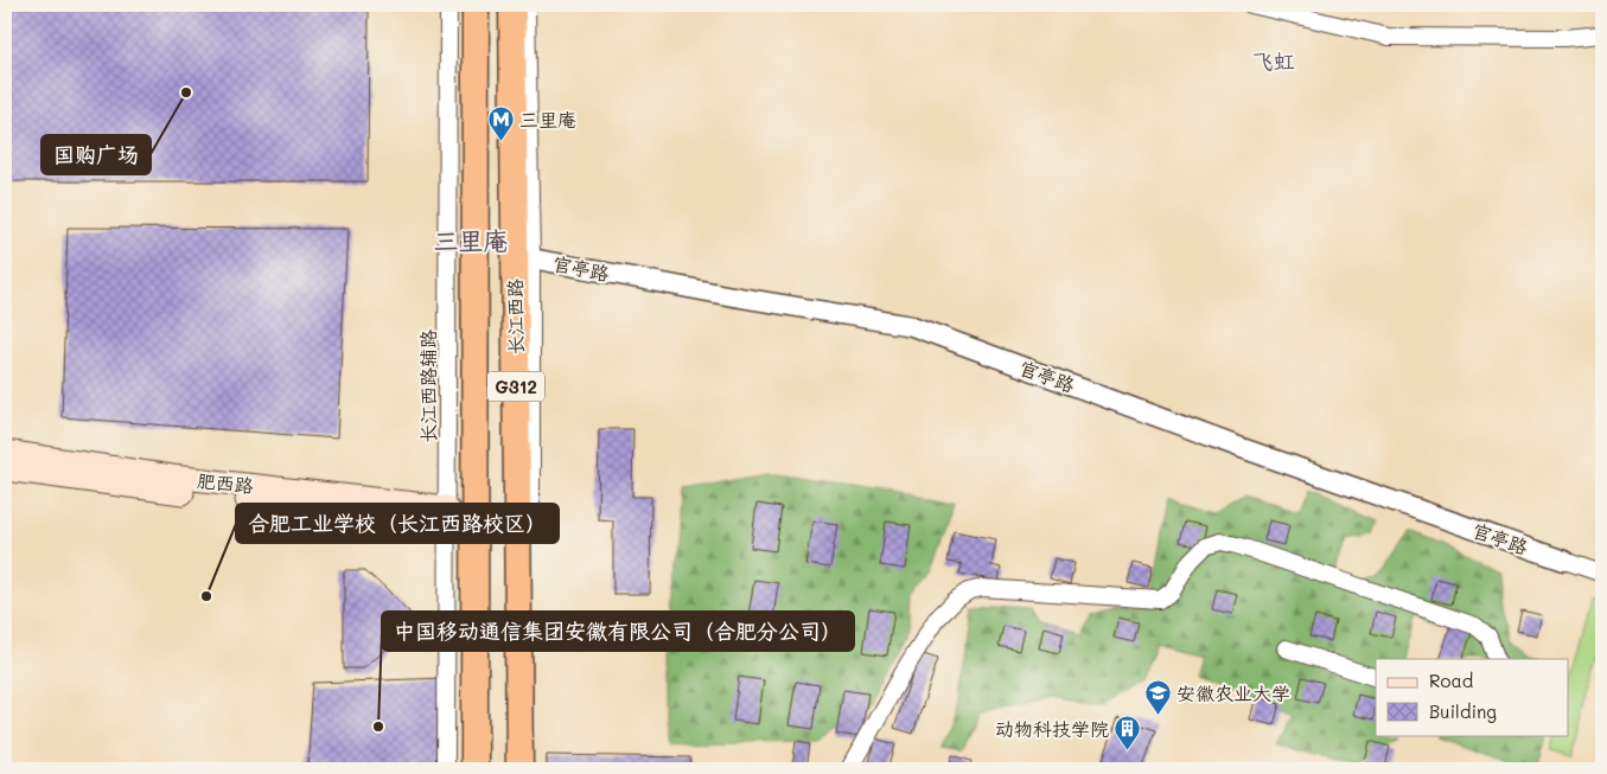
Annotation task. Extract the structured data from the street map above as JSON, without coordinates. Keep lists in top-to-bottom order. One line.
{"streets":{"highway":["长江西路","G312"],"main road":["肥西路"],"street":["官亭路","长江西路辅路"]},"crossings":[["官亭路","长江西路"],["长江西路辅路","肥西路"]],"districts":["飞虹","三里庵"],"places":{"other":["国购广场","合肥工业学校（长江西路校区）","中国移动通信集团安徽有限公司（合肥分公司）"],"metro station":["三里庵"],"school or university":["安徽农业大学"],"building":["动物科技学院"]},"legend":["Road","Building"]}
